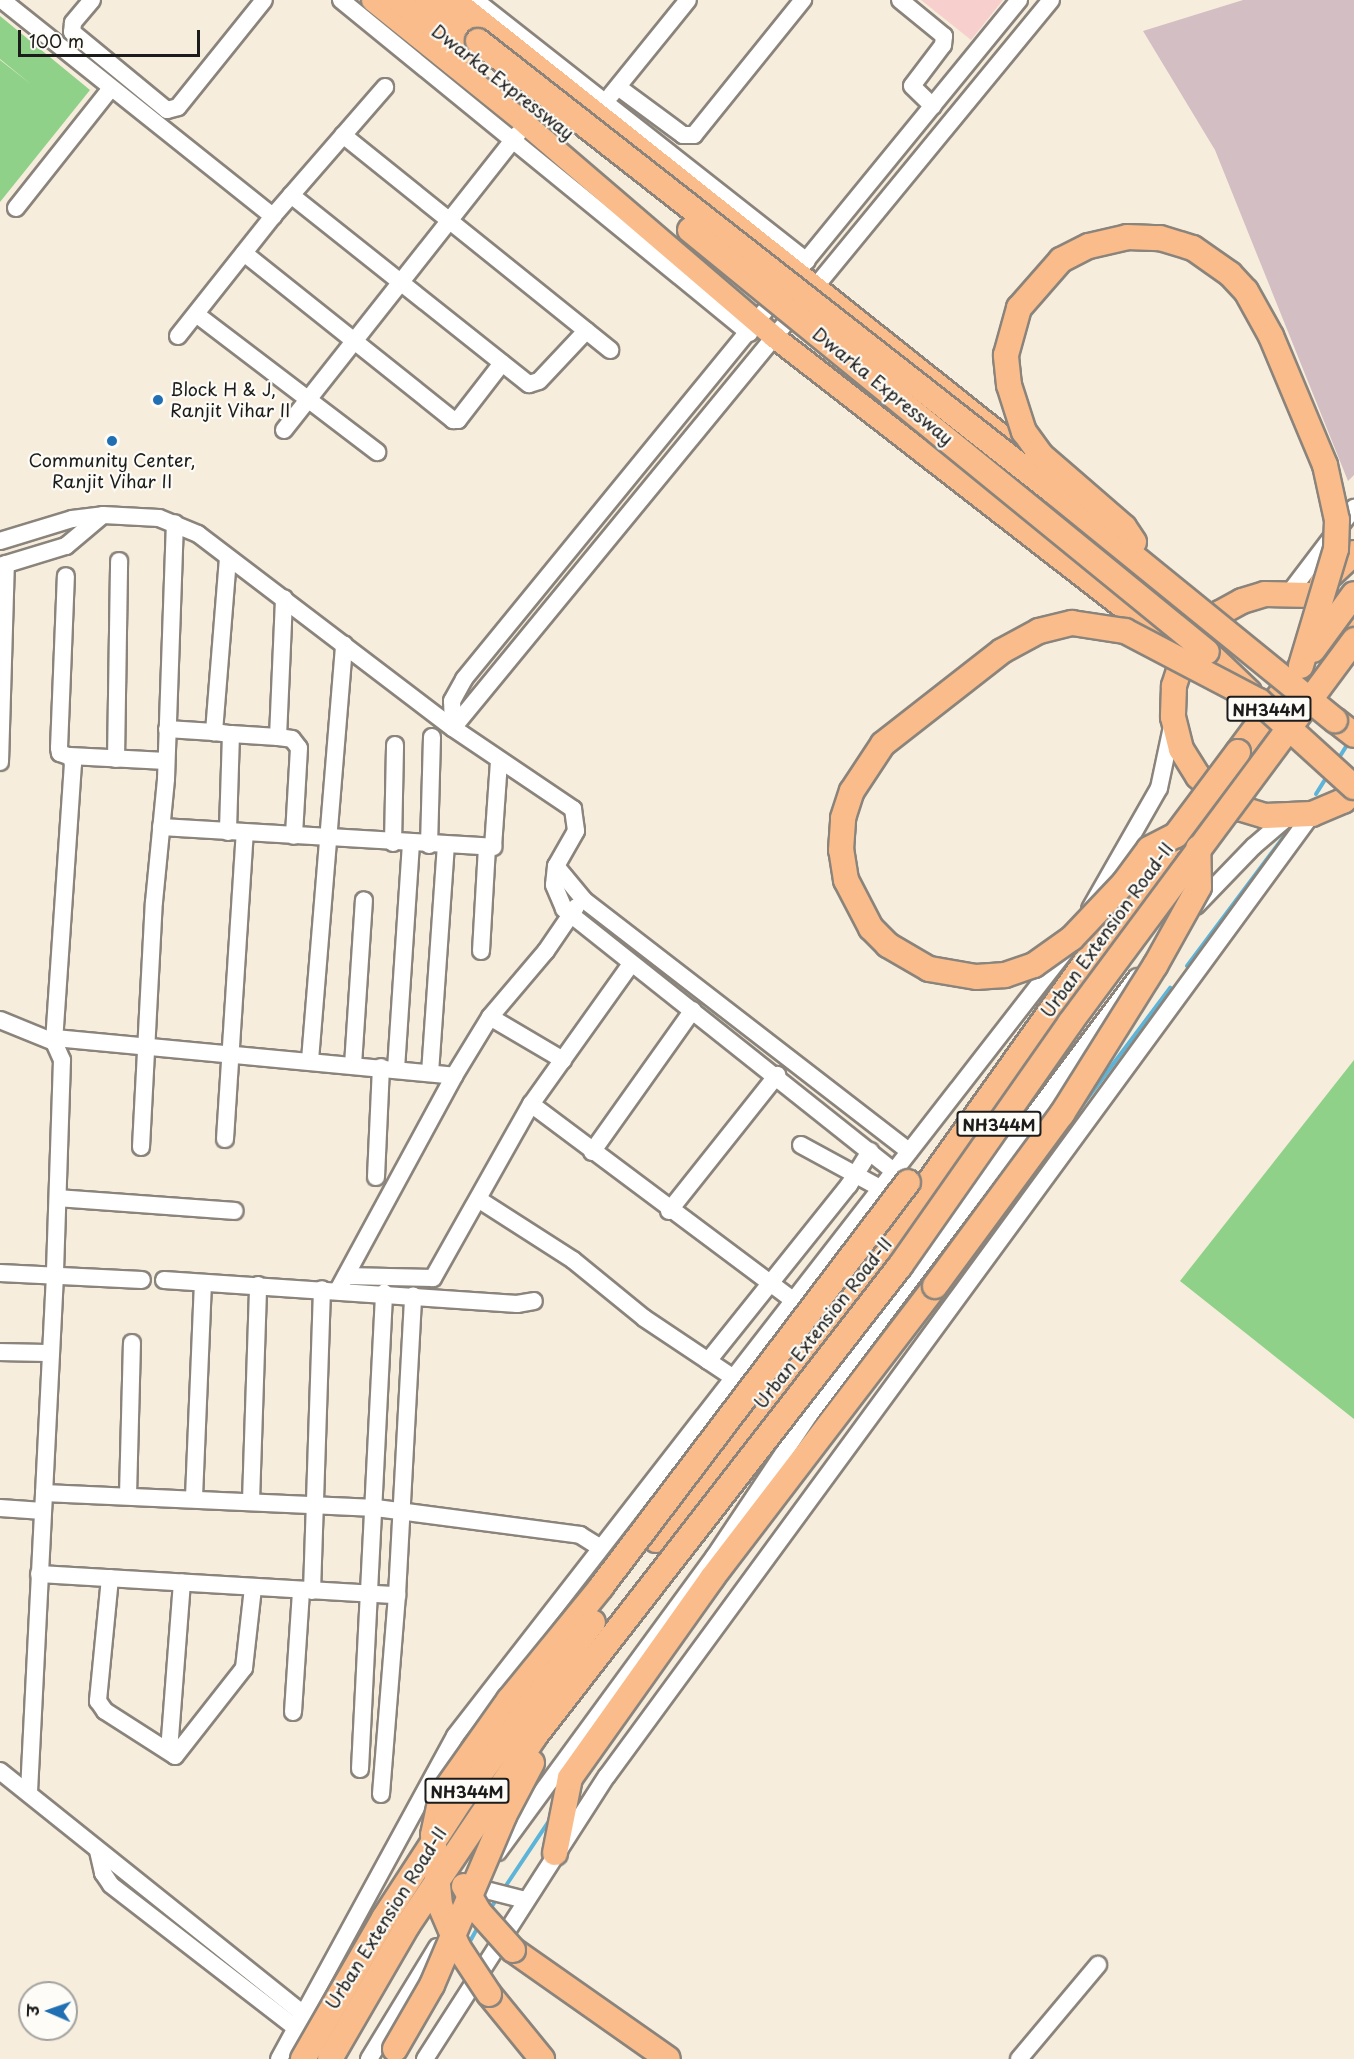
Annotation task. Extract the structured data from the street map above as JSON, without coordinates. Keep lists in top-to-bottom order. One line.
{"streets":{"highway":["Dwarka Expressway","NH344M","Urban Extension Road-II"]},"places":["Block H & J, Ranjit Vihar II","Community Center, Ranjit Vihar II"],"scale_bar":"100 m","north":"left"}
